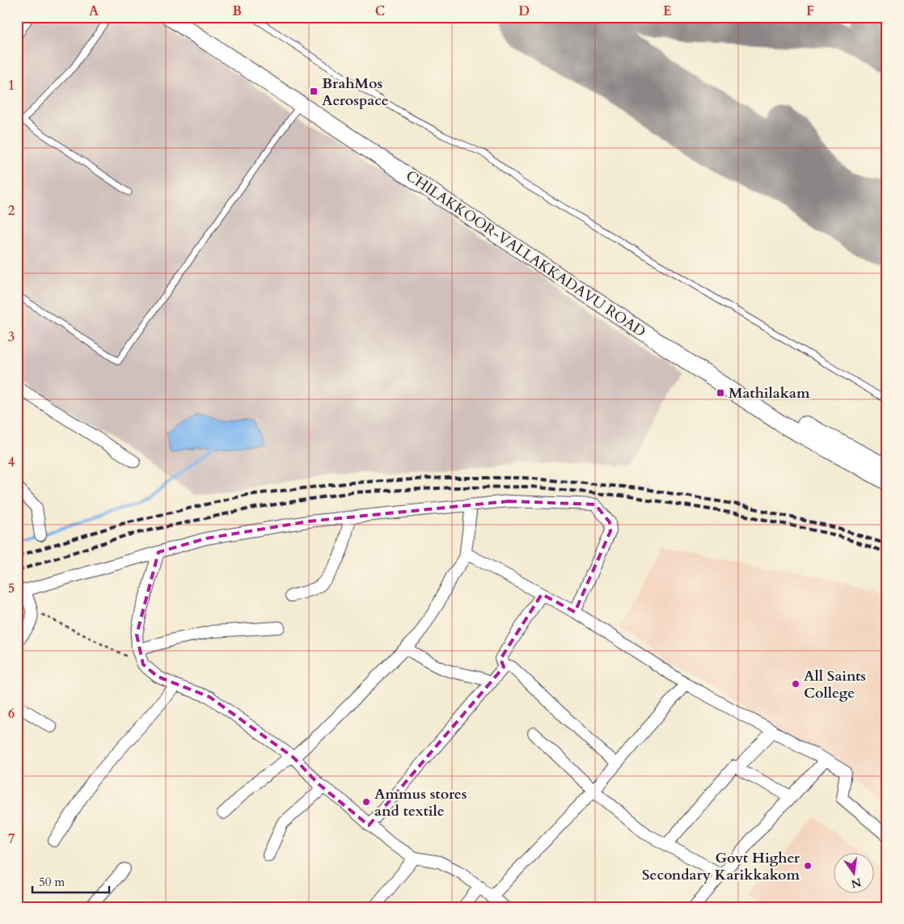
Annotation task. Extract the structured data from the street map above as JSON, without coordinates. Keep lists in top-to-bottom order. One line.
{"streets":{"main road":["CHILAKKOOR-VALLAKKADAVU ROAD"]},"places":{"transit":["BrahMos Aerospace","Mathilakam"],"other":["All Saints College","Ammus stores and textile","Govt Higher Secondary Karikkakom"]},"scale_bar":"50 m","north":"bottom","grid":{"columns":["A","B","C","D","E","F"],"rows":["1","2","3","4","5","6","7"]}}
